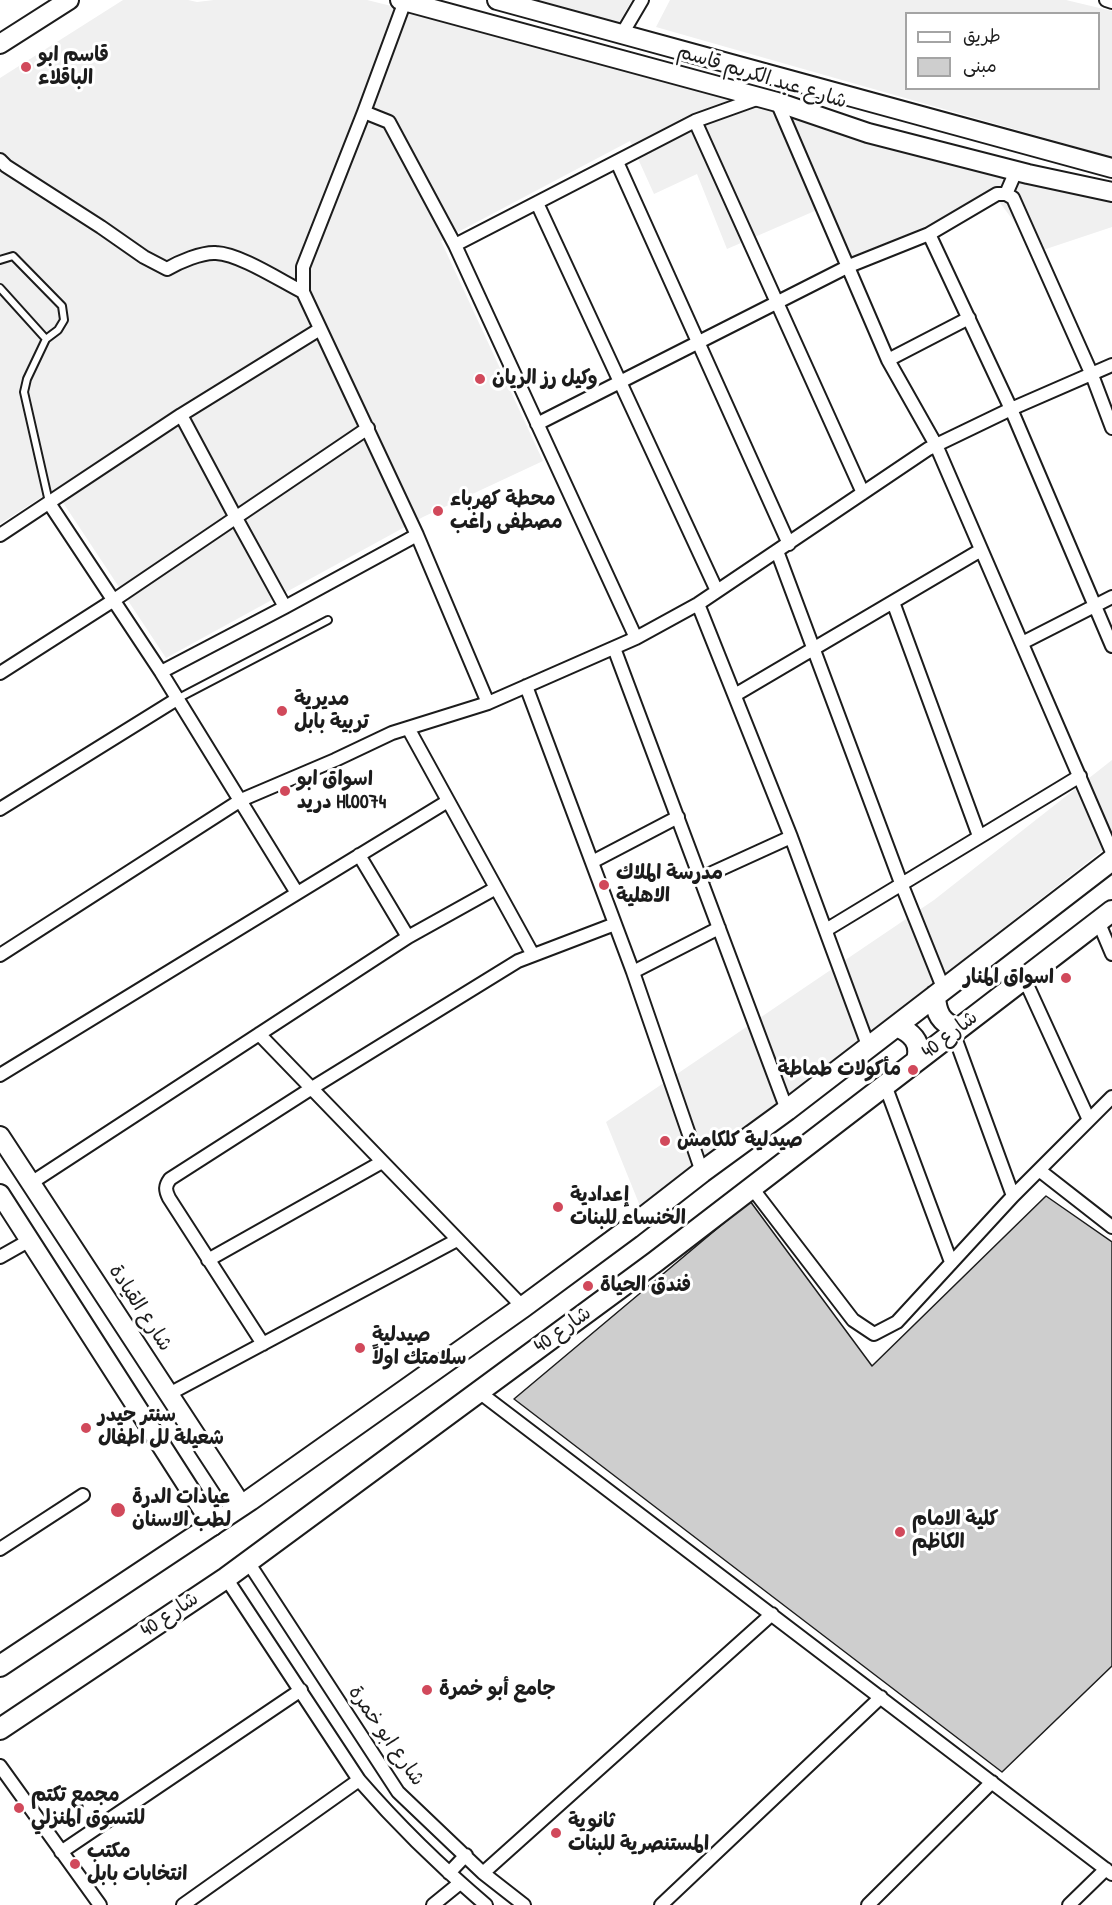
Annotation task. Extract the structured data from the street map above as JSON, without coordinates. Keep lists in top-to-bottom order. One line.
{"streets":{"main road":["شارع عبد الكريم قاسم","شارع 40","شارع القيادة"],"street":["شارع ابو خمرة"]},"crossings":[["شارع 40","شارع القيادة"],["شارع 40","شارع ابو خمرة"]],"places":["قاسم ابو الباقلاء","وكيل رز الريان","محطة كهرباء مصطفى راغب","مديرية تربية بابل","اسواق ابو دريد Hl0074","مدرسة الملاك الاهلية","اسواق المنار","مأكولات طماطة","صيدلية كلكامش","إعدادية الخنساء للبنات","فندق الحياة","صيدلية سلامتك اولاً","سنتر حيدر شعيلة لل اطفال","عيادات الدرة لطب الاسنان","كلية الامام الكاظم","جامع أبو خمرة","مجمع تكتم للتسوق المنزلي","ثانوية المستنصرية للبنات","مكتب انتخابات بابل"],"legend":["طريق","مبنى"]}
